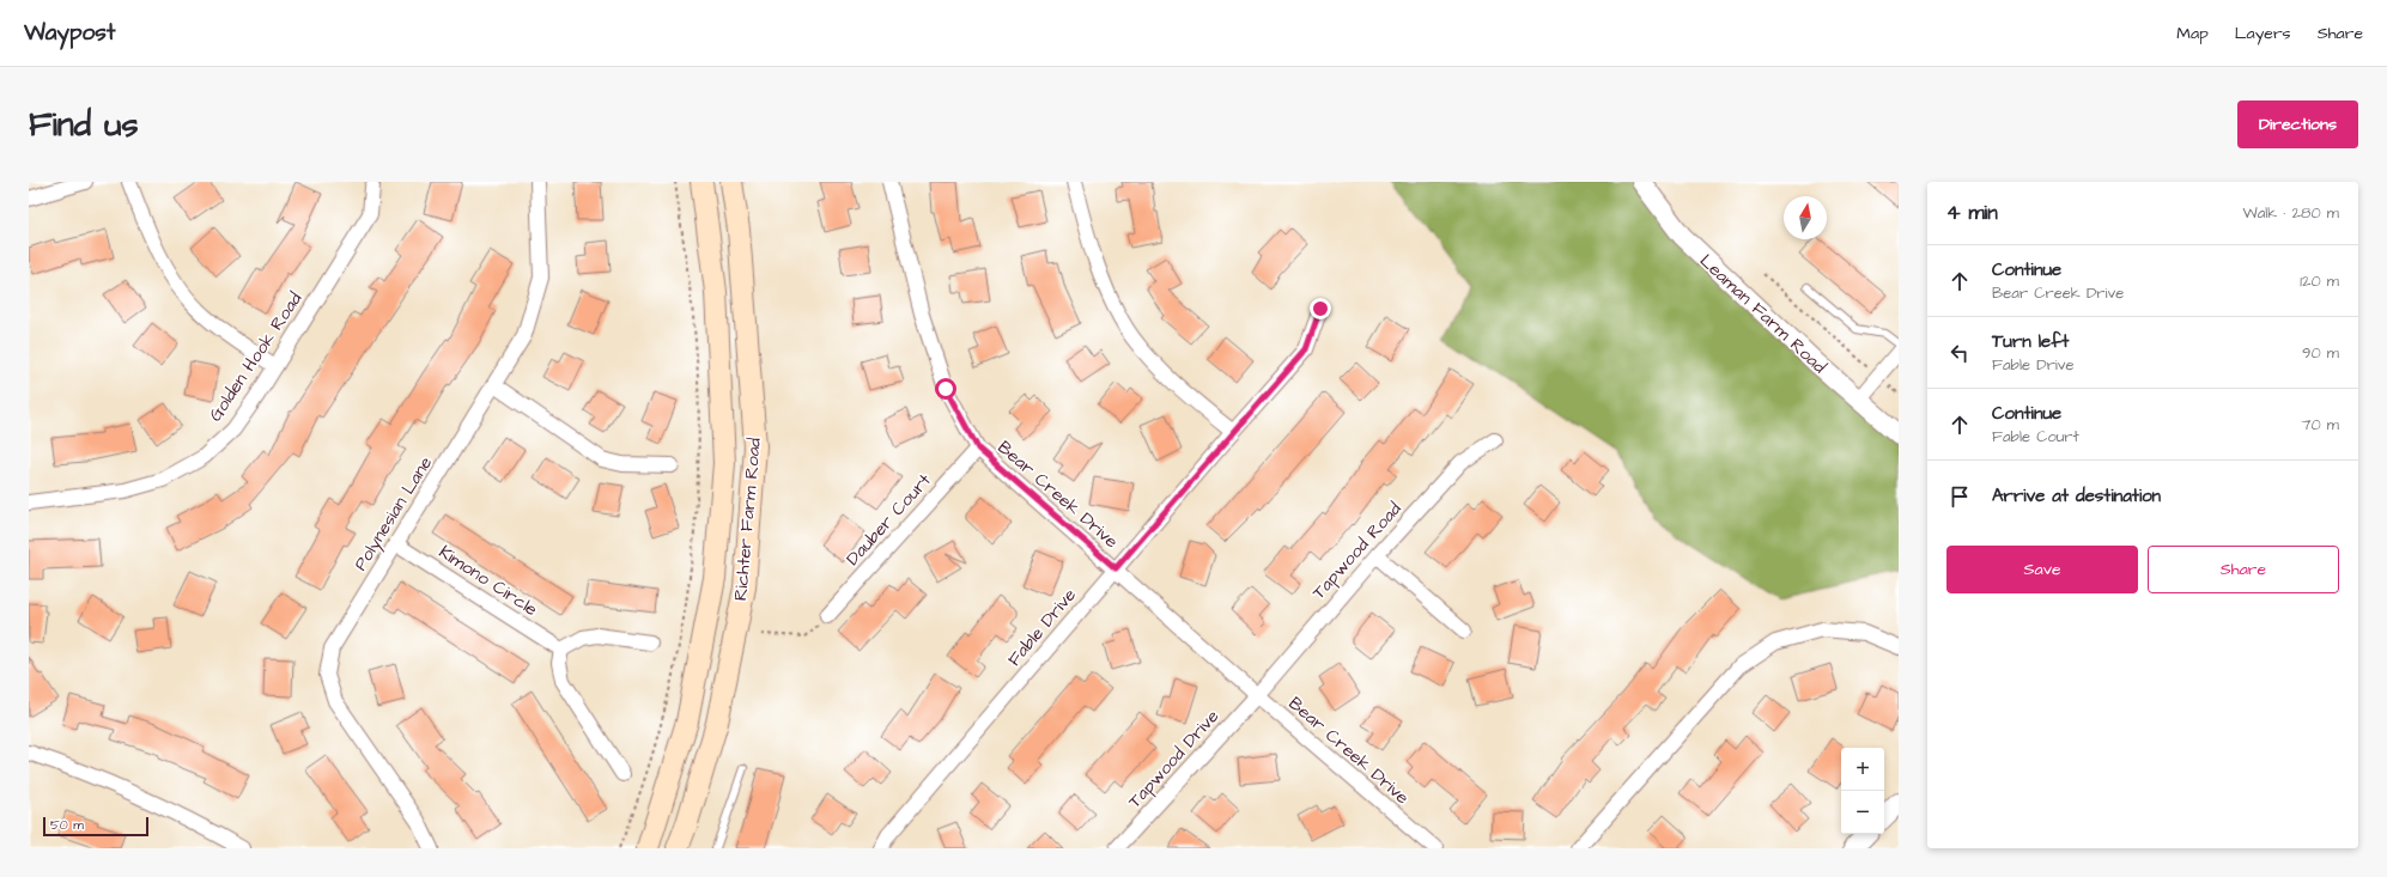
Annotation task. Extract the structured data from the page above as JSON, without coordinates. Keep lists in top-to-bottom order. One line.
{"streets":{"main road":["Richter Farm Road"],"street":["Leaman Farm Road","Golden Hook Road","Bear Creek Drive","Polynesian Lane","Dauber Court","Tapwood Road","Kimono Circle","Fable Drive","Tapwood Drive"]},"crossings":[["Bear Creek Drive","Dauber Court"],["Bear Creek Drive","Tapwood Road"],["Bear Creek Drive","Fable Drive"],["Bear Creek Drive","Tapwood Drive"],["Polynesian Lane","Kimono Circle"],["Tapwood Road","Tapwood Drive"]],"scale_bar":"50 m","north":"top","page":{"header":"Waypost","nav":["Map","Layers","Share"],"buttons":["Directions",["Save","Share"]],"title":"Find us","heading":["4 min","Walk · 280 m"],"list":[["Continue","Bear Creek Drive","120 m"],["Turn left","Fable Drive","90 m"],["Continue","Fable Court","70 m"],"Arrive at destination"],"map_buttons":["+","−"],"scale":"50 m"}}
